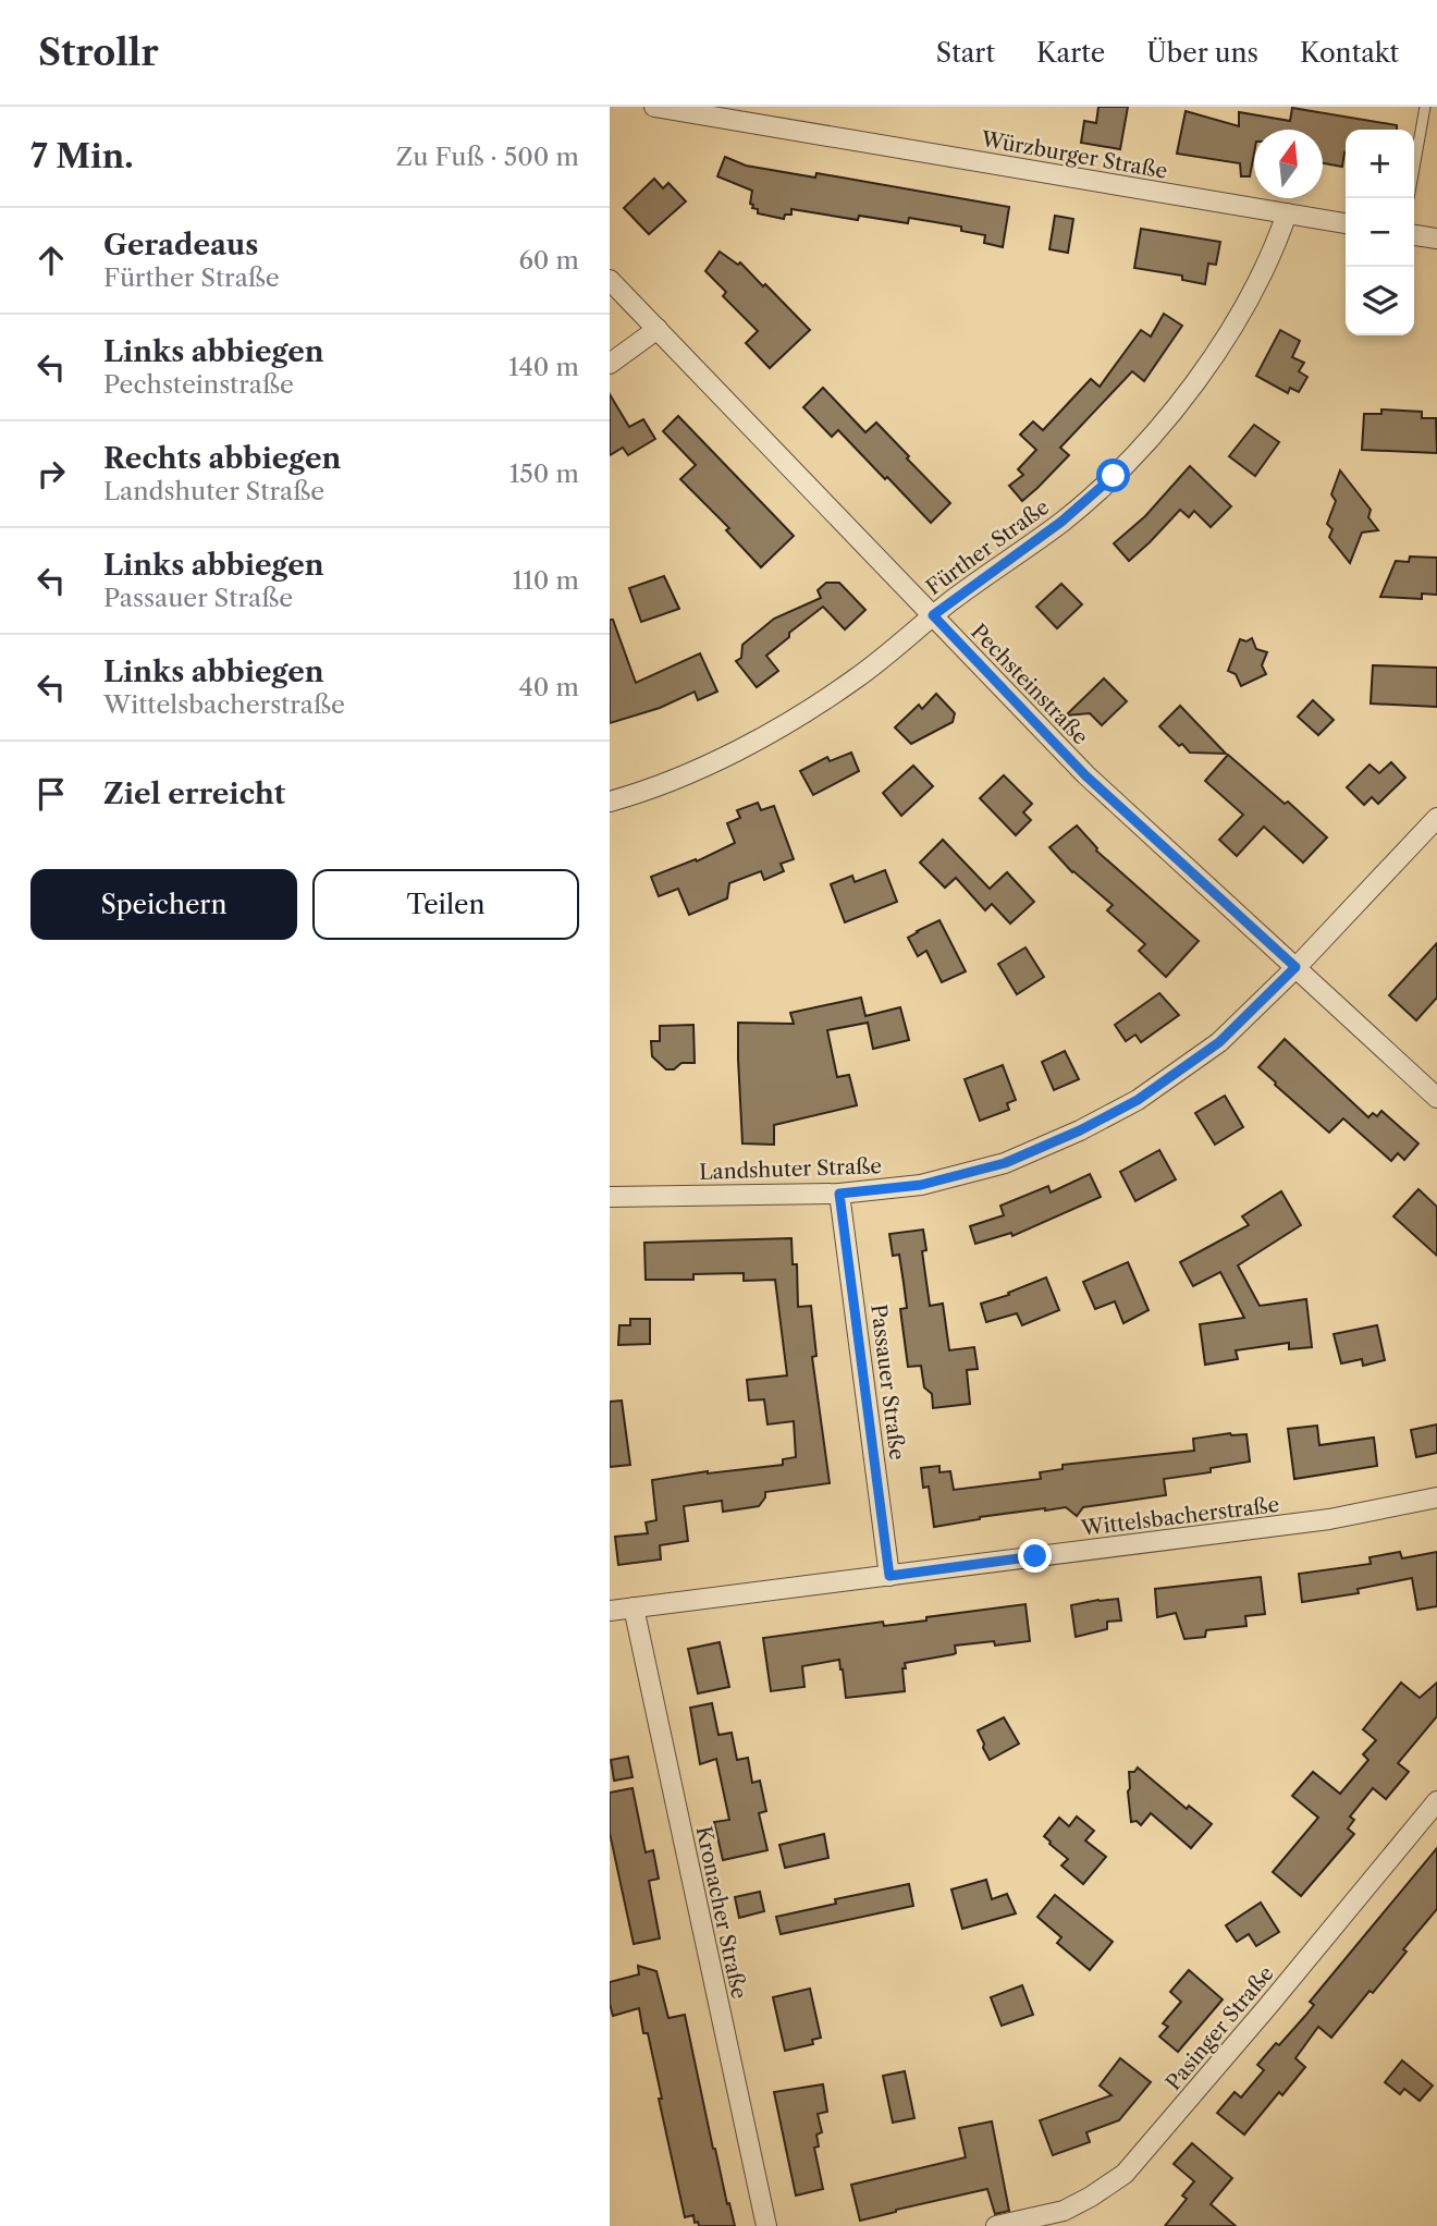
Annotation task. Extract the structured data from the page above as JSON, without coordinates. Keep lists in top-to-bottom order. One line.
{"streets":{"street":["Würzburger Straße","Fürther Straße","Pechsteinstraße","Landshuter Straße","Passauer Straße","Wittelsbacherstraße","Kronacher Straße","Pasinger Straße"]},"crossings":[["Würzburger Straße","Fürther Straße"],["Fürther Straße","Pechsteinstraße"],["Pechsteinstraße","Landshuter Straße"],["Landshuter Straße","Passauer Straße"],["Passauer Straße","Wittelsbacherstraße"],["Wittelsbacherstraße","Kronacher Straße"]],"north":"top","page":{"header":"Strollr","nav":["Start","Karte","Über uns","Kontakt"],"heading":["7 Min.","Zu Fuß · 500 m"],"map_buttons":["+","−"],"list":[["Geradeaus","Fürther Straße","60 m"],["Links abbiegen","Pechsteinstraße","140 m"],["Rechts abbiegen","Landshuter Straße","150 m"],["Links abbiegen","Passauer Straße","110 m"],["Links abbiegen","Wittelsbacherstraße","40 m"],"Ziel erreicht"],"buttons":["Speichern","Teilen"]}}
